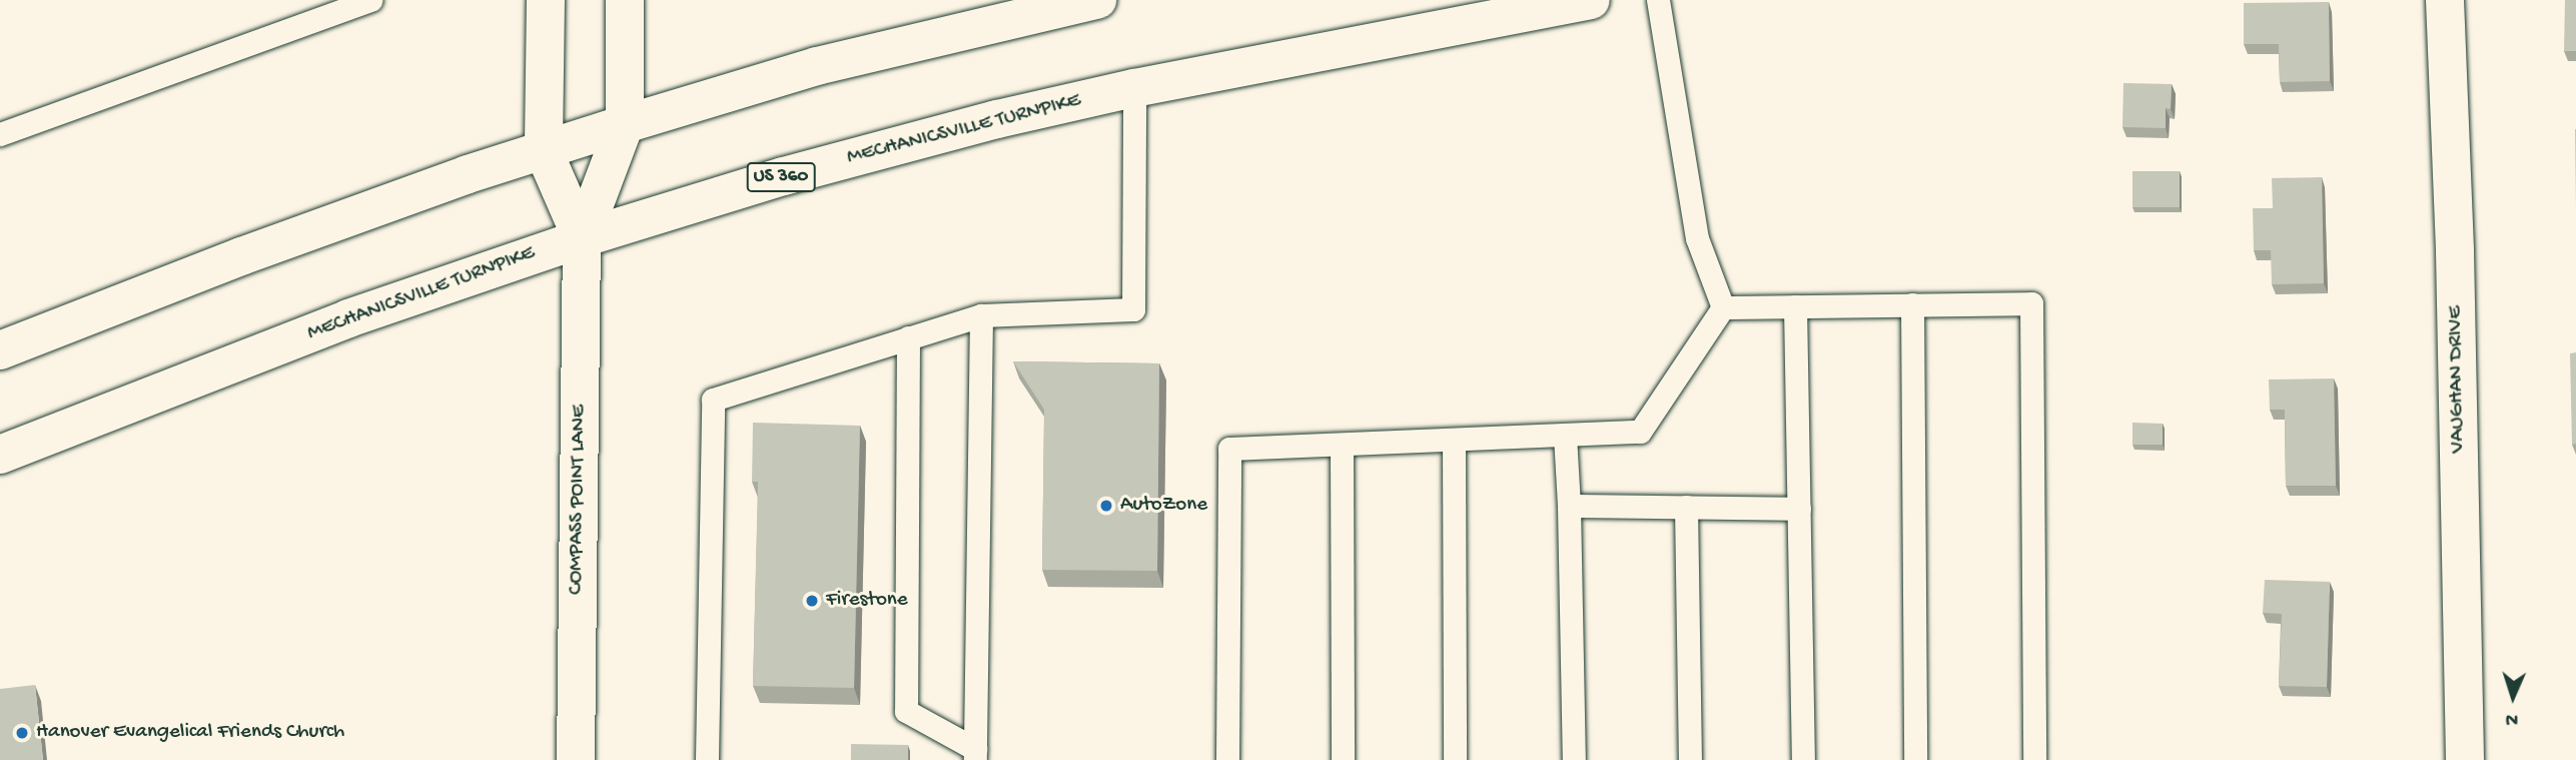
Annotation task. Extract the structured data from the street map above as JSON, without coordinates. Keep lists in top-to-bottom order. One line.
{"streets":{"main road":["MECHANICSVILLE TURNPIKE","US 360","VAUGHAN DRIVE","COMPASS POINT LANE"]},"crossings":[["MECHANICSVILLE TURNPIKE","COMPASS POINT LANE"]],"places":["AutoZone","Firestone","Hanover Evangelical Friends Church"],"north":"bottom"}
